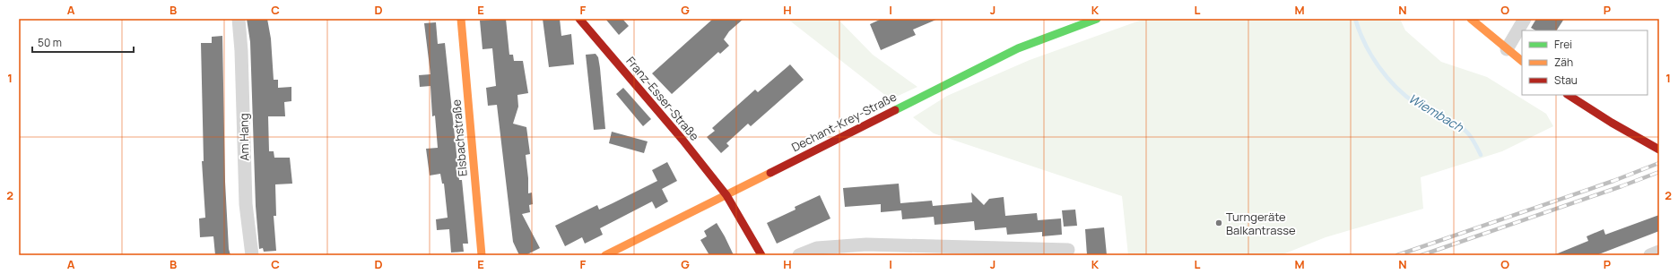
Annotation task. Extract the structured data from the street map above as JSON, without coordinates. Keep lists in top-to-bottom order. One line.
{"streets":{"street":["Franz-Esser-Straße","Dechant-Krey-Straße","Am Hang","Elsbachstraße"]},"crossings":[["Franz-Esser-Straße","Dechant-Krey-Straße"]],"water":["Wiembach"],"places":["Turngeräte Balkantrasse"],"legend":["Frei","Zäh","Stau"],"scale_bar":"50 m","grid":{"columns":["A","B","C","D","E","F","G","H","I","J","K","L","M","N","O","P"],"rows":["1","2"]}}
